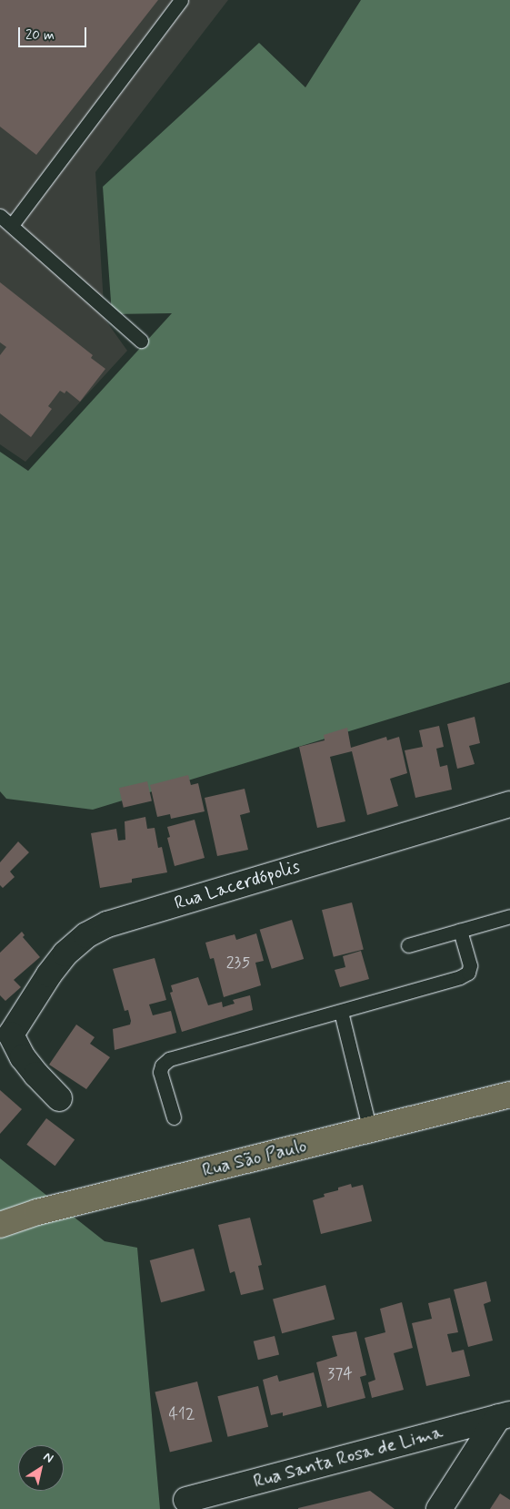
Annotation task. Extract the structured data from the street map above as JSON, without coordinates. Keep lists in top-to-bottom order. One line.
{"streets":{"main road":["Rua São Paulo"],"street":["Rua Lacerdópolis","Rua Santa Rosa de Lima"]},"house_numbers":["235","374","412"],"scale_bar":"20 m","north":"top right"}
